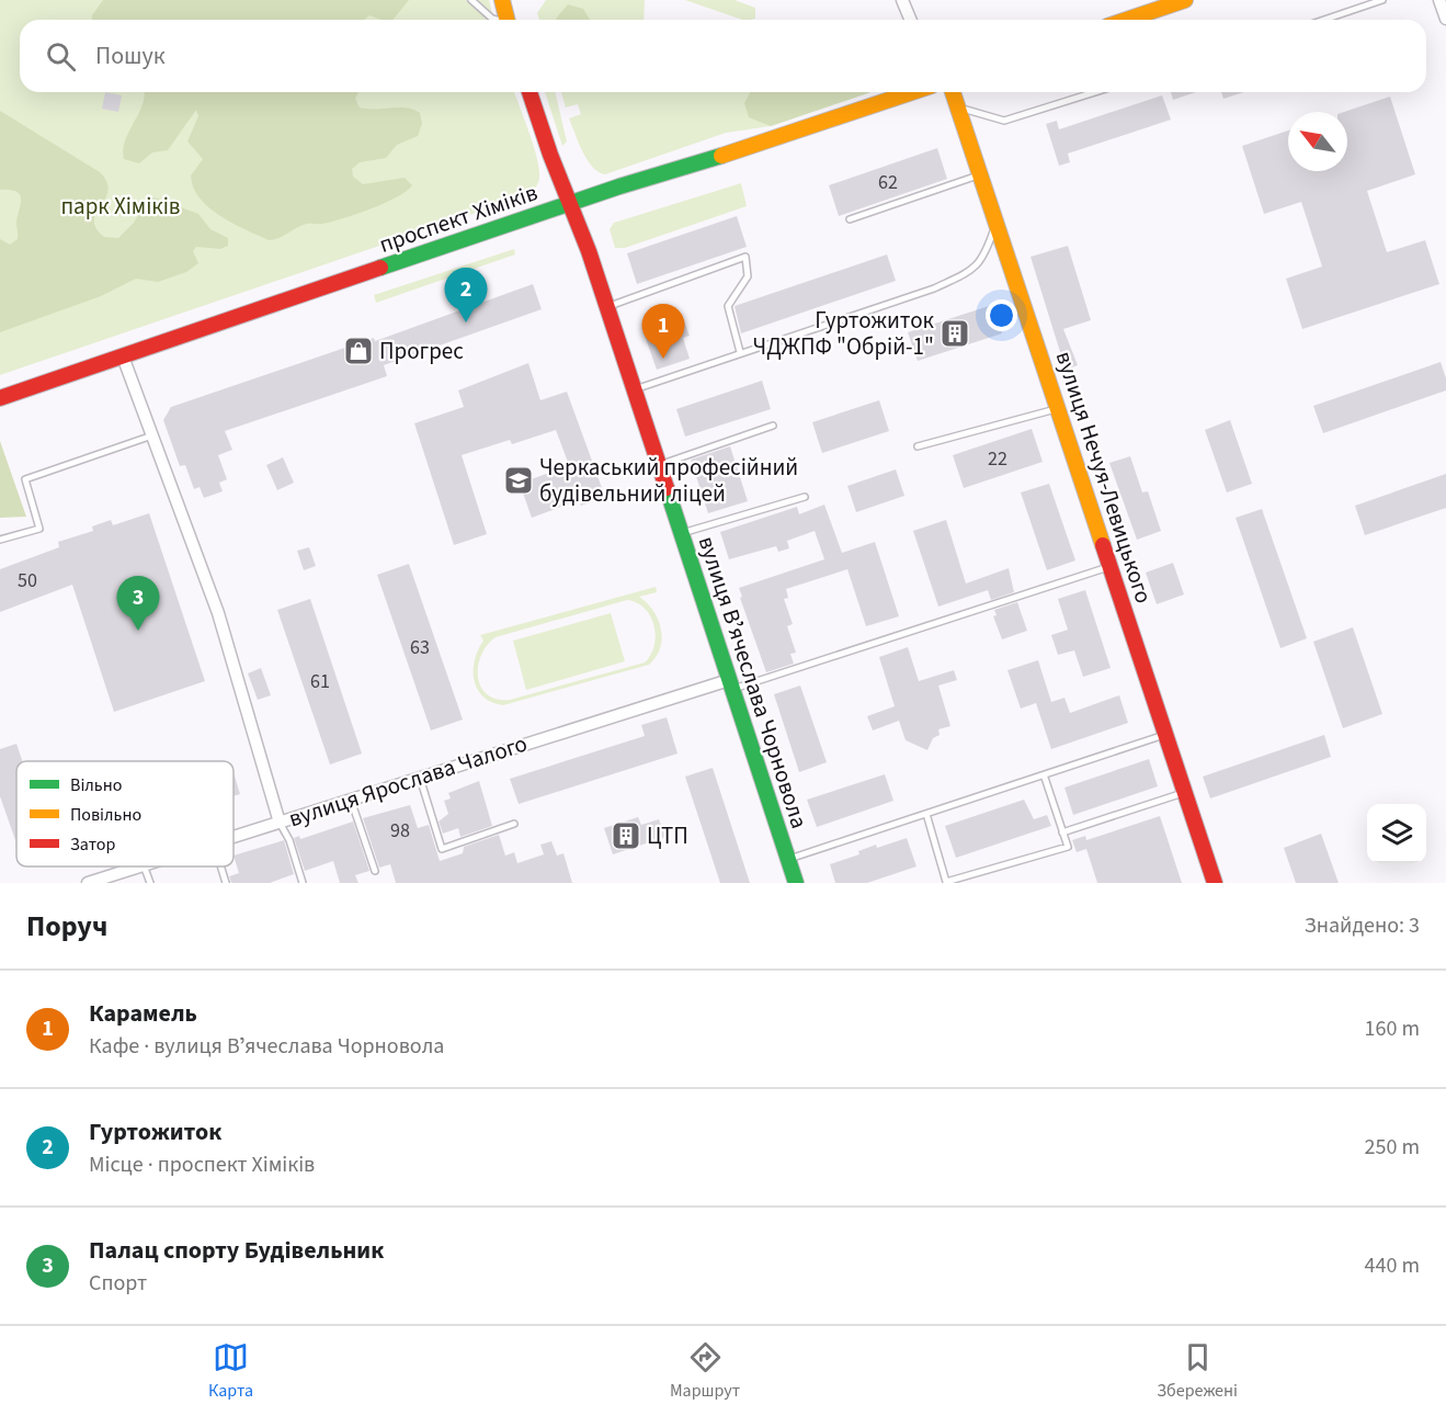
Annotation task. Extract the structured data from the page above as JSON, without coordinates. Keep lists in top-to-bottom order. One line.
{"streets":{"street":["проспект Хіміків","вулиця Нечуя-Левицького","вулиця Вʼячеслава Чорновола","вулиця Ярослава Чалого"]},"crossings":[["проспект Хіміків","вулиця Вʼячеслава Чорновола"],["вулиця Вʼячеслава Чорновола","вулиця Ярослава Чалого"]],"parks":["парк Хіміків"],"places":{"building":["Гуртожиток ЧДЖПФ \"Обрій-1\"","ЦТП"],"shop":["Прогрес"],"school or university":["Черкаський професійний будівельний ліцей"]},"house_numbers":["62","22","50","63","61","98"],"legend":["Вільно","Повільно","Затор"],"north":"top left","page":{"search":"Пошук","pins":["2","1","3"],"heading":["Поруч","Знайдено: 3"],"list":[{"mark":"1","name":"Карамель","note":"Кафе · вулиця Вʼячеслава Чорновола","value":"160 m"},{"mark":"2","name":"Гуртожиток","note":"Місце · проспект Хіміків","value":"250 m"},{"mark":"3","name":"Палац спорту Будівельник","note":"Спорт","value":"440 m"}],"nav":["Карта","Маршрут","Збережені"]}}
